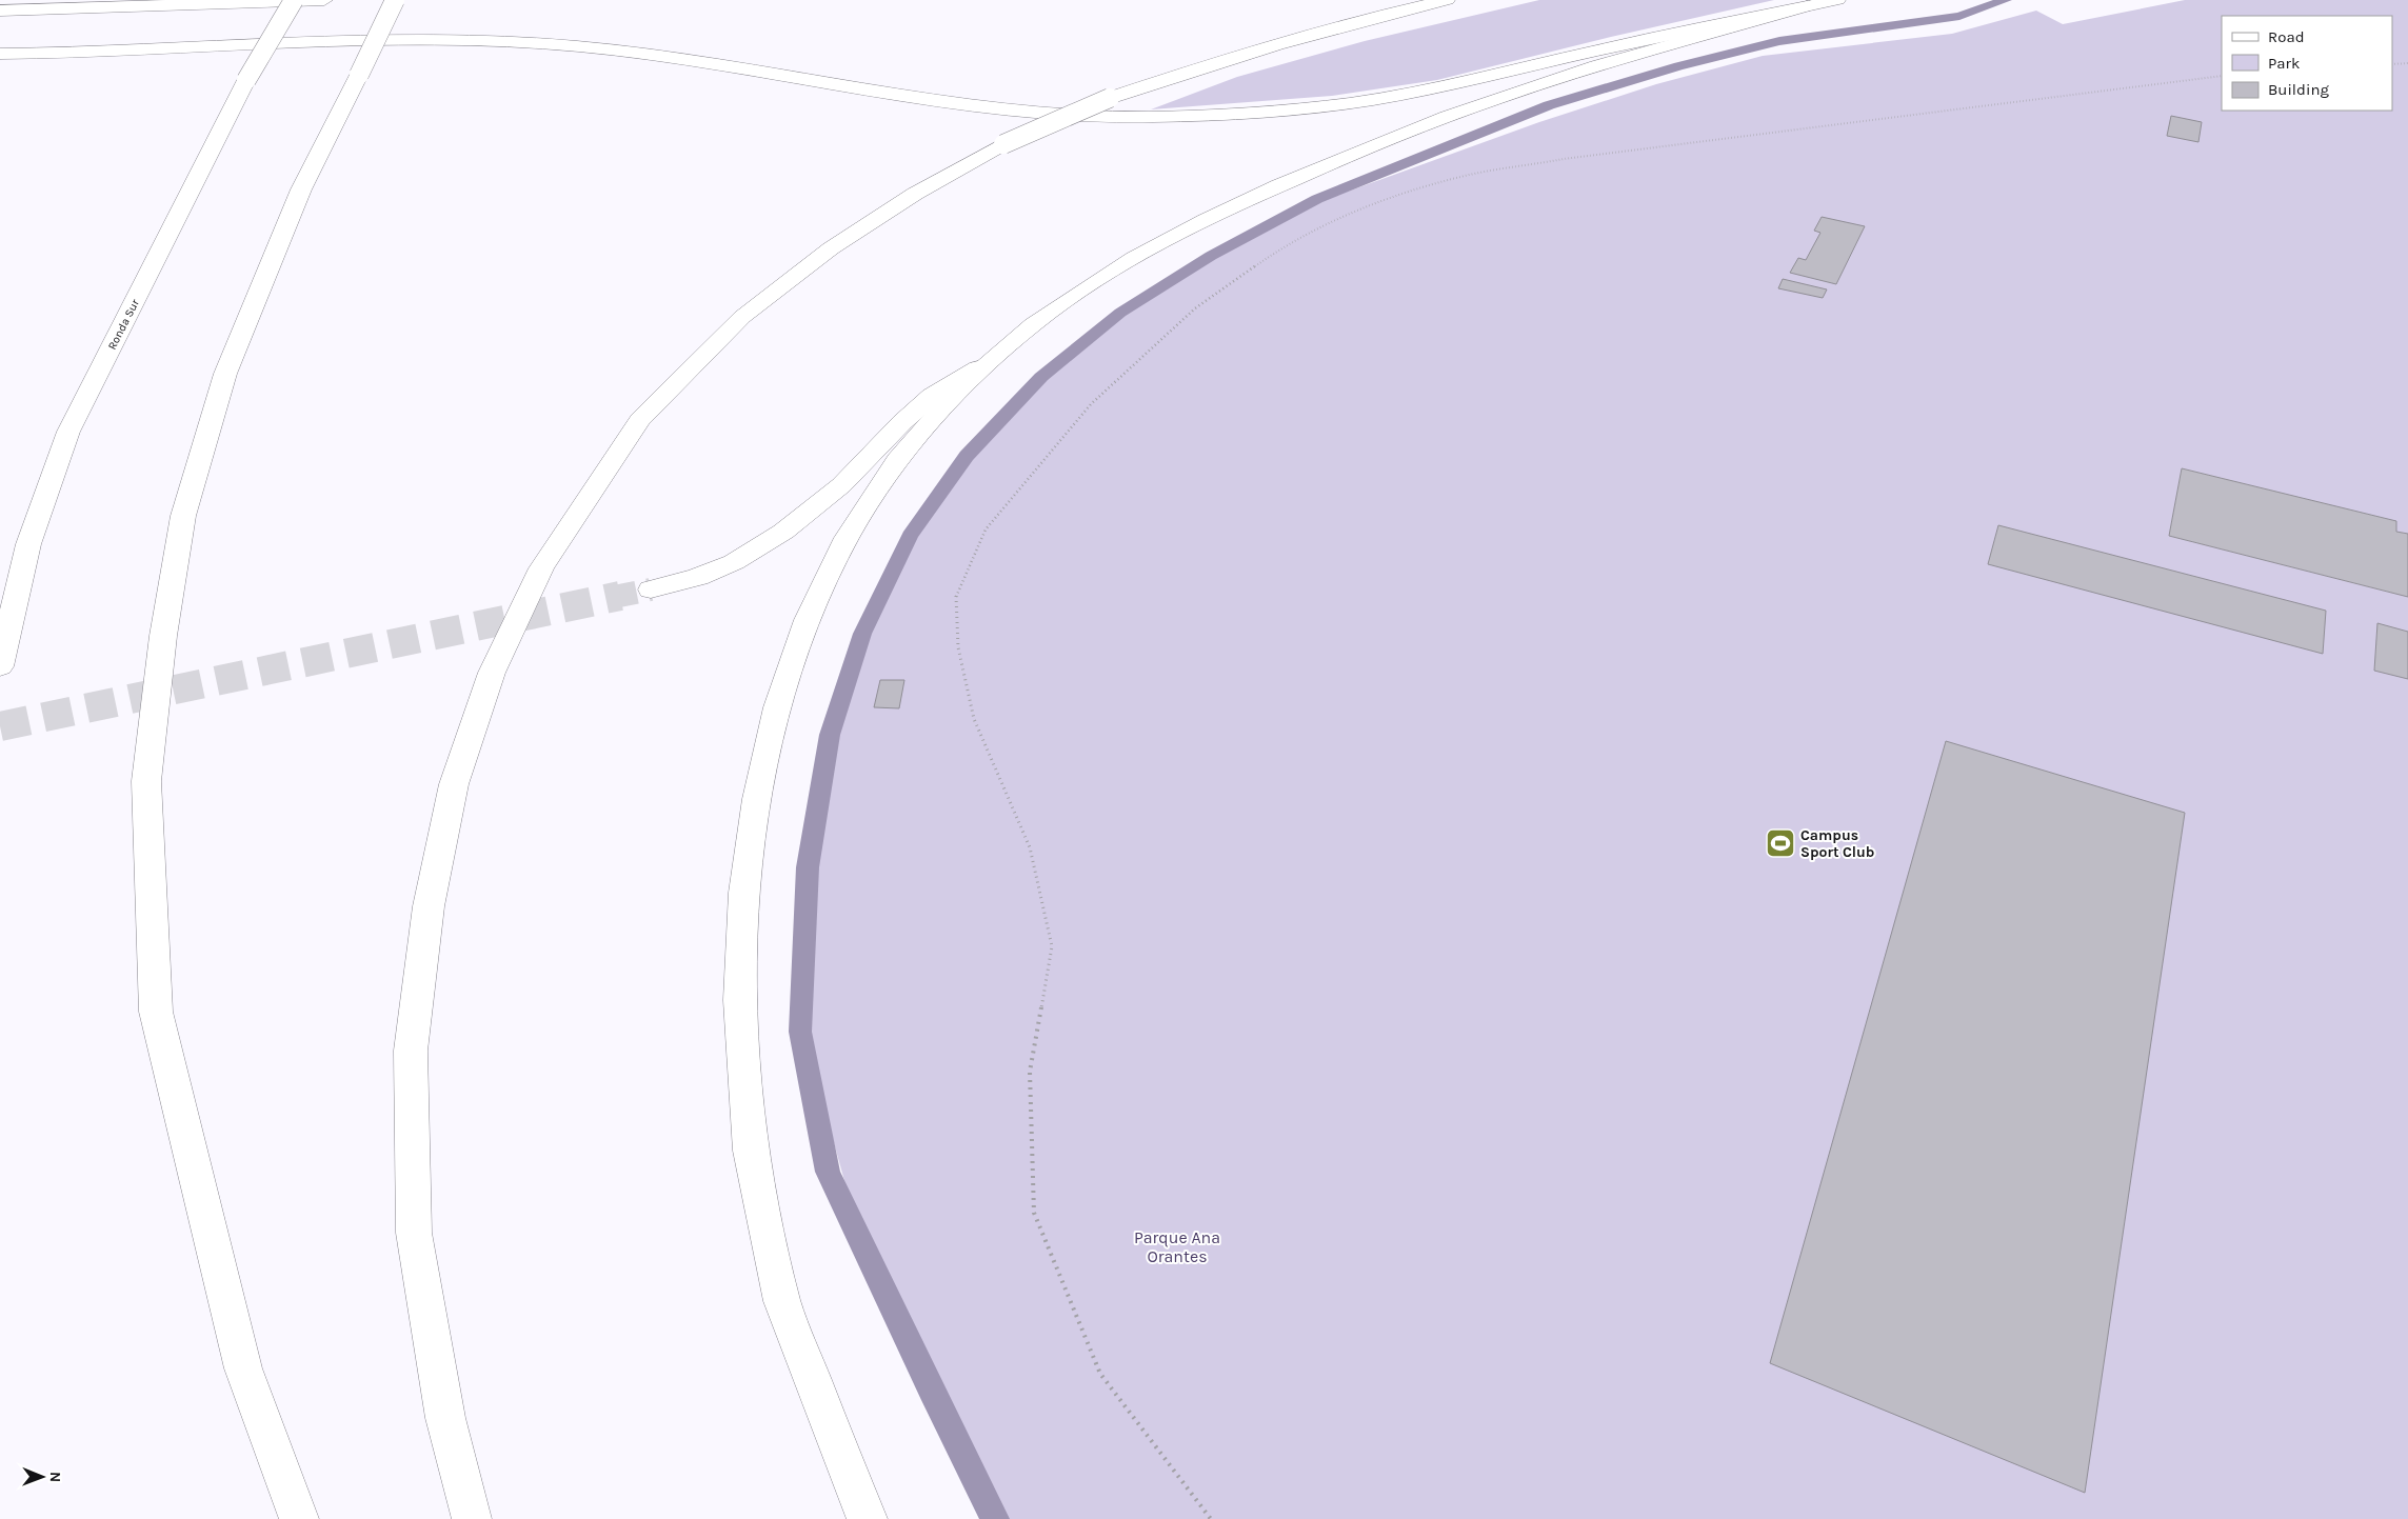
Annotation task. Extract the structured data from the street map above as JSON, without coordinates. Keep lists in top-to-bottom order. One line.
{"streets":{"main road":["Ronda Sur"]},"parks":["Parque Ana Orantes"],"places":{"sports":["Campus Sport Club"]},"legend":["Road","Park","Building"],"north":"right"}
